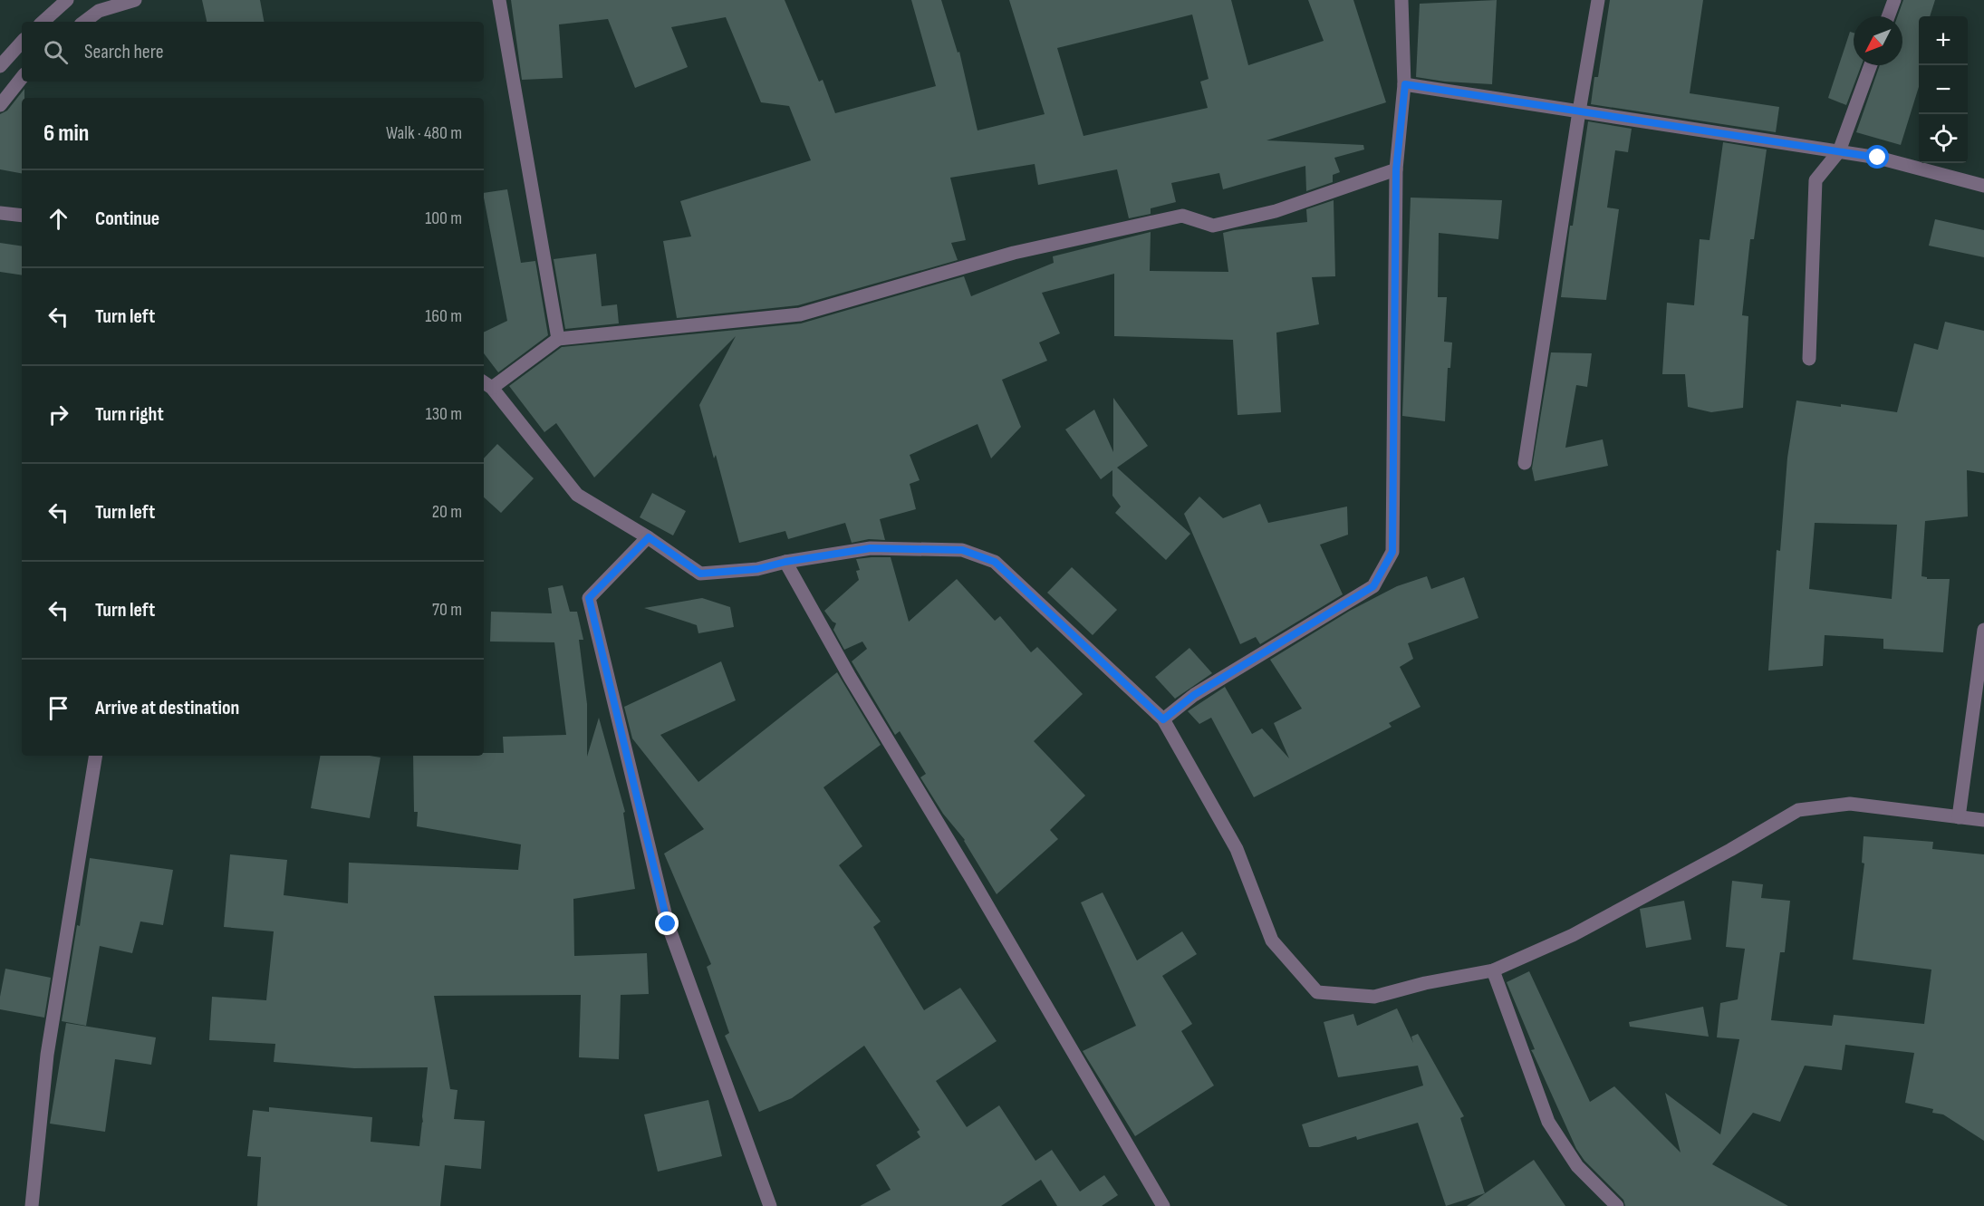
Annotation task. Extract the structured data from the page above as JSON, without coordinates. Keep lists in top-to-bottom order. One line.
{"north":"bottom left","page":{"map_buttons":["+","−"],"search":"Search here","heading":["6 min","Walk · 480 m"],"list":[["Continue","100 m"],["Turn left","160 m"],["Turn right","130 m"],["Turn left","20 m"],["Turn left","70 m"],"Arrive at destination"]}}
